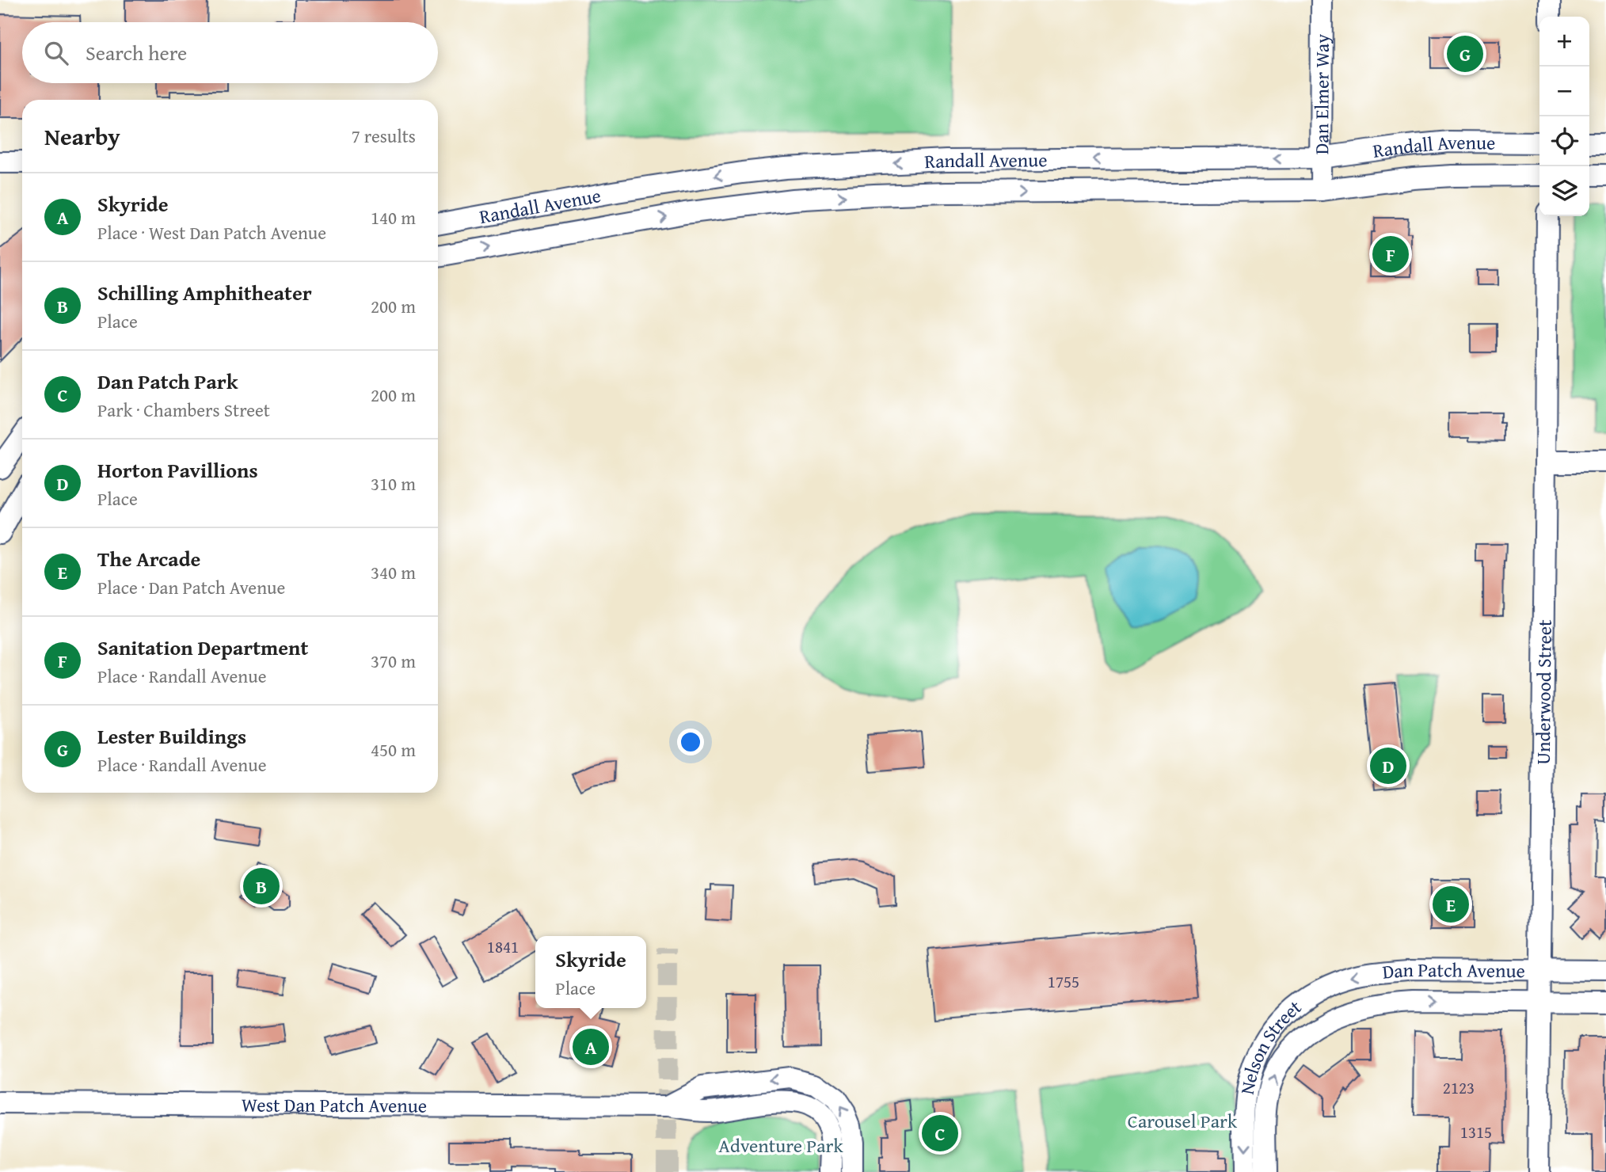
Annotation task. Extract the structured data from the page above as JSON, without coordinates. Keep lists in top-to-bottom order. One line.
{"streets":{"street":["Dan Elmer Way","Randall Avenue","Underwood Street","Dan Patch Avenue","Nelson Street","West Dan Patch Avenue"]},"crossings":[["Dan Elmer Way","Randall Avenue"],["Underwood Street","Dan Patch Avenue"],["Dan Patch Avenue","Nelson Street"]],"parks":["Carousel Park","Adventure Park"],"house_numbers":["1841","1755","2123","1315"],"page":{"map_buttons":["+","−"],"search":"Search here","pins":["G","F","D","B","E","A","C"],"heading":["Nearby","7 results"],"list":[{"mark":"A","name":"Skyride","note":"Place · West Dan Patch Avenue","value":"140 m"},{"mark":"B","name":"Schilling Amphitheater","note":"Place","value":"200 m"},{"mark":"C","name":"Dan Patch Park","note":"Park · Chambers Street","value":"200 m"},{"mark":"D","name":"Horton Pavillions","note":"Place","value":"310 m"},{"mark":"E","name":"The Arcade","note":"Place · Dan Patch Avenue","value":"340 m"},{"mark":"F","name":"Sanitation Department","note":"Place · Randall Avenue","value":"370 m"},{"mark":"G","name":"Lester Buildings","note":"Place · Randall Avenue","value":"450 m"}],"popup":["Skyride","Place"]}}
